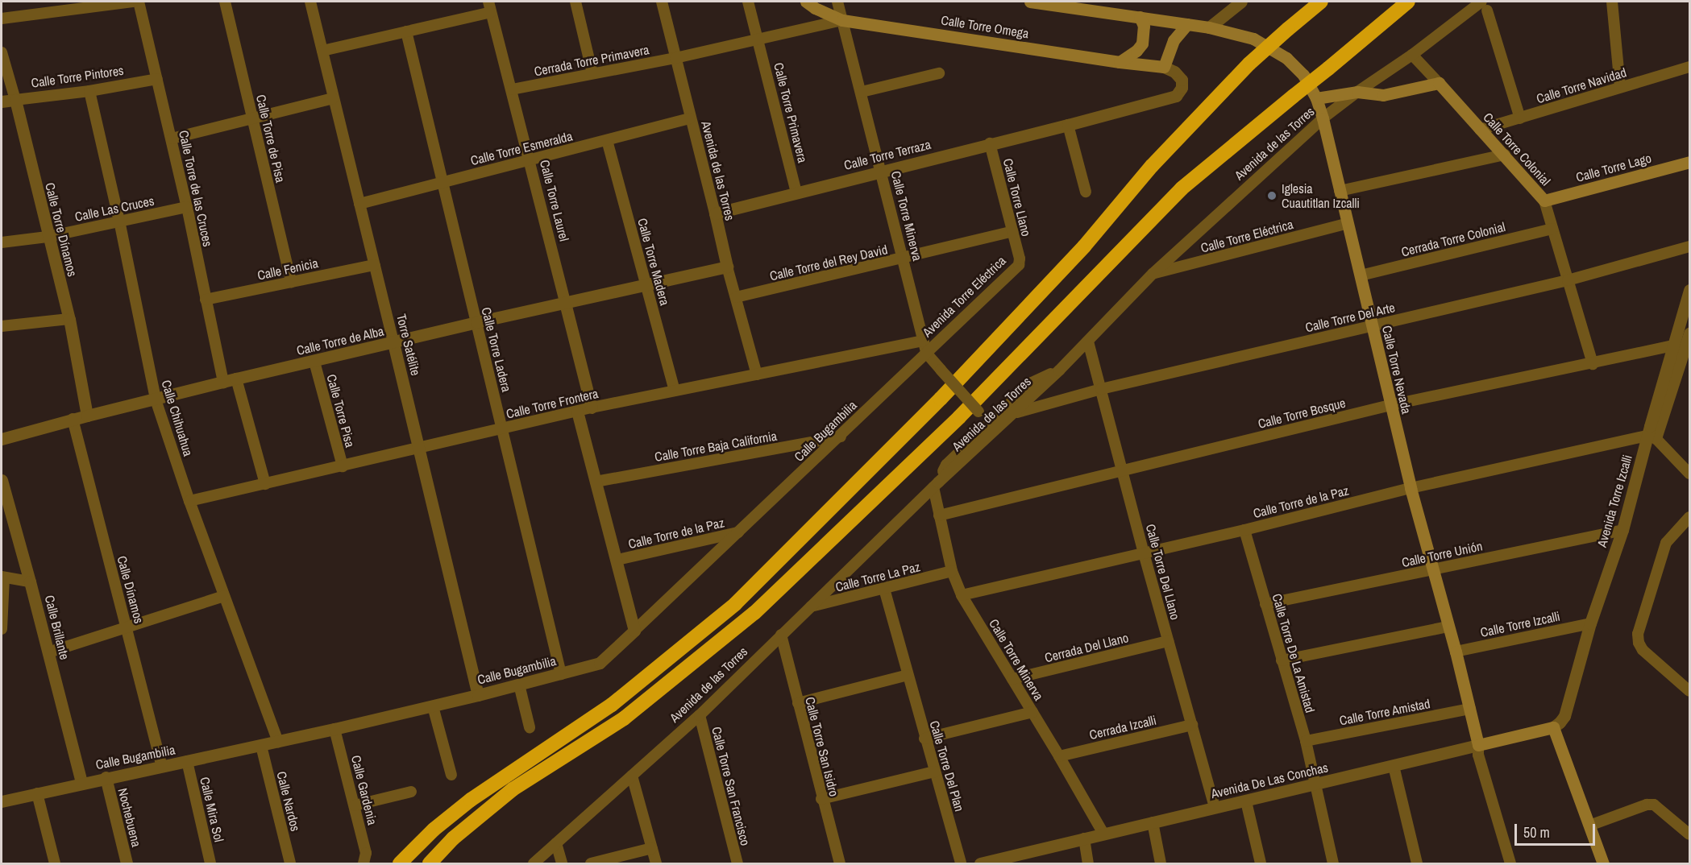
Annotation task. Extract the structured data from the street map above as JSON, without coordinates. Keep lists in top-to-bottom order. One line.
{"streets":{"main road":["Calle Torre Omega","Calle Torre Colonial","Calle Torre Lago","Calle Torre Nevada","Avenida De Las Conchas"],"street":["Cerrada Torre Primavera","Calle Torre Pintores","Calle Torre Navidad","Calle Torre Primavera","Calle Torre de Pisa","Avenida de las Torres","Calle Torre Esmeralda","Calle Torre Terraza","Calle Torre de las Cruces","Calle Torre Llano","Calle Torre Laurel","Calle Las Cruces","Calle Torre Minerva","Calle Torre Dínamos","Calle Torre Eléctrica","Cerrada Torre Colonial","Calle Torre Madera","Calle Torre del Rey David","Calle Fenicia","Avenida Torre Eléctrica","Calle Torre Del Arte","Calle Torre de Alba","Torre Satélite","Calle Torre Ladera","Calle Torre Frontera","Calle Torre Pisa","Calle Torre Bosque","Calle Chihuahua","Calle Bugambilia","Calle Torre Baja California","Avenida Torre Izcalli","Calle Torre de la Paz","Calle Torre Unión","Calle Torre Del Llano","Calle Torre La Paz","Calle Dínamos","Calle Torre Izcalli","Calle Brillante","Cerrada Del Llano","Calle Torre De La Amistad","Calle Torre Amistad","Cerrada Izcalli","Calle Torre San Isidro","Calle Torre Del Plan","Calle Torre San Francisco","Calle Gardenia","Calle Nardos","Calle Mira Sol","Nochebuena"]},"crossings":[["Calle Torre Omega","Calle Torre Terraza"],["Calle Torre Omega","Calle Torre Minerva"],["Cerrada Torre Primavera","Avenida de las Torres"],["Cerrada Torre Primavera","Calle Torre Laurel"],["Calle Torre Pintores","Calle Torre de las Cruces"],["Calle Torre Pintores","Calle Torre Dínamos"],["Calle Torre Pintores","Calle Chihuahua"],["Calle Torre Navidad","Calle Torre Colonial"],["Calle Torre Primavera","Calle Torre Terraza"],["Calle Torre de Pisa","Calle Fenicia"],["Avenida de las Torres","Calle Torre Esmeralda"],["Avenida de las Torres","Calle Torre Colonial"],["Avenida de las Torres","Calle Torre Terraza"],["Avenida de las Torres","Calle Torre Minerva"],["Avenida de las Torres","Calle Torre Eléctrica"],["Avenida de las Torres","Calle Torre del Rey David"],["Avenida de las Torres","Calle Torre Del Arte"],["Avenida de las Torres","Calle Torre de Alba"],["Avenida de las Torres","Calle Torre Nevada"],["Avenida de las Torres","Calle Torre Frontera"],["Avenida de las Torres","Calle Torre Del Llano"],["Avenida de las Torres","Calle Torre La Paz"],["Avenida de las Torres","Calle Torre San Isidro"],["Avenida de las Torres","Calle Torre San Francisco"],["Calle Torre Esmeralda","Calle Torre Laurel"],["Calle Torre Esmeralda","Calle Torre Madera"],["Calle Torre Esmeralda","Torre Satélite"],["Calle Torre Esmeralda","Calle Torre Ladera"],["Calle Torre Colonial","Calle Torre Lago"],["Calle Torre Colonial","Cerrada Torre Colonial"],["Calle Torre Colonial","Calle Torre Del Arte"],["Calle Torre Colonial","Calle Torre Bosque"],["Calle Torre Terraza","Calle Torre Llano"],["Calle Torre Terraza","Calle Torre Minerva"],["Calle Torre de las Cruces","Calle Las Cruces"],["Calle Torre de las Cruces","Calle Fenicia"],["Calle Torre de las Cruces","Calle Torre de Alba"],["Calle Torre Llano","Calle Torre del Rey David"],["Calle Torre Llano","Avenida Torre Eléctrica"],["Calle Torre Laurel","Calle Torre de Alba"],["Calle Torre Laurel","Calle Torre Frontera"],["Calle Las Cruces","Calle Torre Dínamos"],["Calle Las Cruces","Calle Chihuahua"],["Calle Torre Minerva","Calle Torre del Rey David"],["Calle Torre Minerva","Avenida Torre Eléctrica"],["Calle Torre Minerva","Calle Torre Frontera"],["Calle Torre Minerva","Calle Torre Bosque"],["Calle Torre Minerva","Calle Bugambilia"],["Calle Torre Minerva","Calle Torre de la Paz"],["Calle Torre Minerva","Calle Torre La Paz"],["Calle Torre Minerva","Cerrada Del Llano"],["Calle Torre Minerva","Cerrada Izcalli"],["Calle Torre Minerva","Avenida De Las Conchas"],["Calle Torre Dínamos","Calle Torre de Alba"],["Calle Torre Eléctrica","Calle Torre Nevada"],["Cerrada Torre Colonial","Calle Torre Nevada"],["Calle Torre Madera","Calle Torre de Alba"],["Calle Torre Madera","Calle Torre Frontera"],["Calle Fenicia","Torre Satélite"],["Avenida Torre Eléctrica","Calle Bugambilia"],["Calle Torre Del Arte","Calle Torre Nevada"],["Calle Torre Del Arte","Calle Torre Del Llano"],["Calle Torre de Alba","Torre Satélite"],["Calle Torre de Alba","Calle Torre Ladera"],["Calle Torre de Alba","Calle Torre Pisa"],["Calle Torre de Alba","Calle Chihuahua"],["Calle Torre de Alba","Calle Dínamos"],["Torre Satélite","Calle Torre Frontera"],["Torre Satélite","Calle Bugambilia"],["Calle Torre Ladera","Calle Torre Frontera"],["Calle Torre Ladera","Calle Bugambilia"],["Calle Torre Nevada","Calle Torre Bosque"],["Calle Torre Nevada","Calle Torre de la Paz"],["Calle Torre Nevada","Calle Torre Unión"],["Calle Torre Nevada","Calle Torre Izcalli"],["Calle Torre Nevada","Calle Torre Amistad"],["Calle Torre Nevada","Avenida De Las Conchas"],["Calle Torre Frontera","Calle Torre Pisa"],["Calle Torre Frontera","Calle Chihuahua"],["Calle Torre Bosque","Avenida Torre Izcalli"],["Calle Torre Bosque","Calle Torre Del Llano"],["Calle Chihuahua","Calle Bugambilia"],["Calle Bugambilia","Calle Torre Baja California"],["Calle Bugambilia","Calle Torre de la Paz"],["Calle Bugambilia","Calle Dínamos"],["Calle Bugambilia","Calle Brillante"],["Calle Bugambilia","Calle Gardenia"],["Calle Bugambilia","Calle Nardos"],["Calle Bugambilia","Calle Mira Sol"],["Calle Bugambilia","Nochebuena"],["Avenida Torre Izcalli","Calle Torre de la Paz"],["Avenida Torre Izcalli","Calle Torre Unión"],["Avenida Torre Izcalli","Calle Torre Izcalli"],["Avenida Torre Izcalli","Avenida De Las Conchas"],["Calle Torre de la Paz","Calle Torre Del Llano"],["Calle Torre de la Paz","Calle Torre De La Amistad"],["Calle Torre Unión","Calle Torre De La Amistad"],["Calle Torre Del Llano","Cerrada Del Llano"],["Calle Torre Del Llano","Cerrada Izcalli"],["Calle Torre Del Llano","Avenida De Las Conchas"],["Calle Torre La Paz","Calle Torre Del Plan"],["Calle Torre De La Amistad","Calle Torre Amistad"],["Calle Torre De La Amistad","Avenida De Las Conchas"]],"places":["Iglesia Cuautitlan Izcalli"],"scale_bar":"50 m"}
